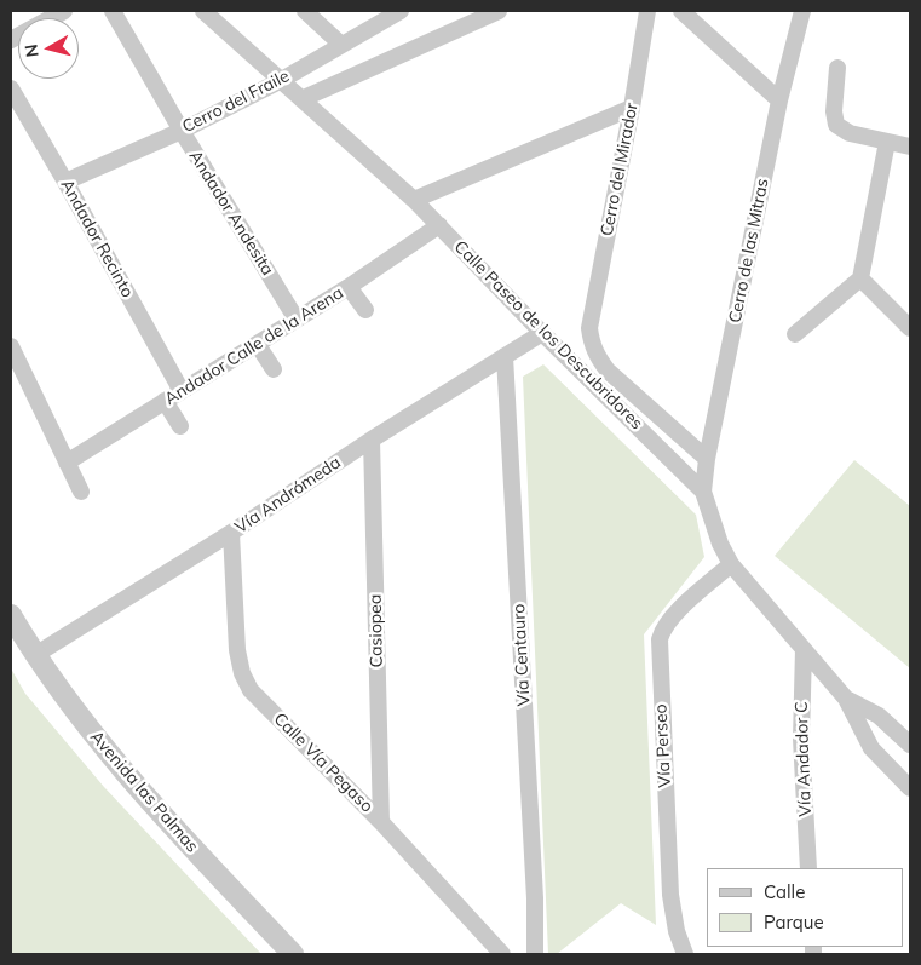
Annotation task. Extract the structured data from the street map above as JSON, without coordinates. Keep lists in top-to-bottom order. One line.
{"streets":{"street":["Cerro del Fraile","Cerro del Mirador","Andador Andesita","Andador Recinto","Cerro de las Mitras","Calle Paseo de los Descubridores","Andador Calle de la Arena","Vía Andrómeda","Casiopea","Vía Centauro","Vía Perseo","Vía Andador C","Calle Vía Pegaso","Avenida las Palmas"]},"crossings":[["Cerro del Fraile","Andador Andesita"],["Cerro del Fraile","Andador Recinto"],["Cerro del Fraile","Calle Paseo de los Descubridores"],["Cerro del Mirador","Cerro de las Mitras"],["Andador Andesita","Andador Calle de la Arena"],["Andador Recinto","Andador Calle de la Arena"],["Cerro de las Mitras","Calle Paseo de los Descubridores"],["Calle Paseo de los Descubridores","Andador Calle de la Arena"],["Calle Paseo de los Descubridores","Vía Andrómeda"],["Calle Paseo de los Descubridores","Vía Perseo"],["Calle Paseo de los Descubridores","Vía Andador C"],["Vía Andrómeda","Casiopea"],["Vía Andrómeda","Vía Centauro"],["Vía Andrómeda","Calle Vía Pegaso"],["Vía Andrómeda","Avenida las Palmas"],["Casiopea","Calle Vía Pegaso"]],"legend":["Calle","Parque"],"north":"left"}
